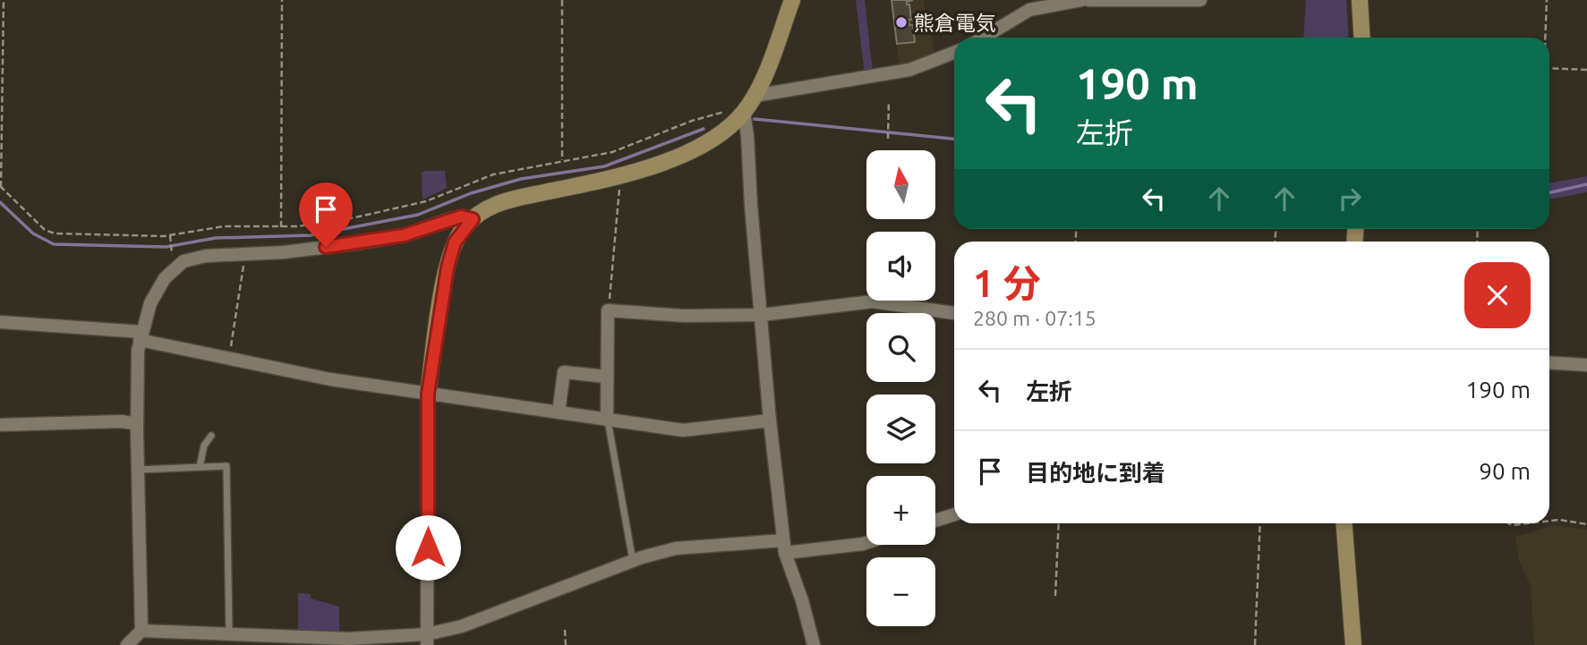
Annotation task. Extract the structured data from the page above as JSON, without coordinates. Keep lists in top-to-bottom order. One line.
{"places":["熊倉電気"],"north":"top","page":{"turn":["190 m","左折"],"map_buttons":["+","−"],"heading":["1 分","280 m · 07:15"],"list":[{"name":"左折","value":"190 m"},{"name":"目的地に到着","value":"90 m"}]}}
